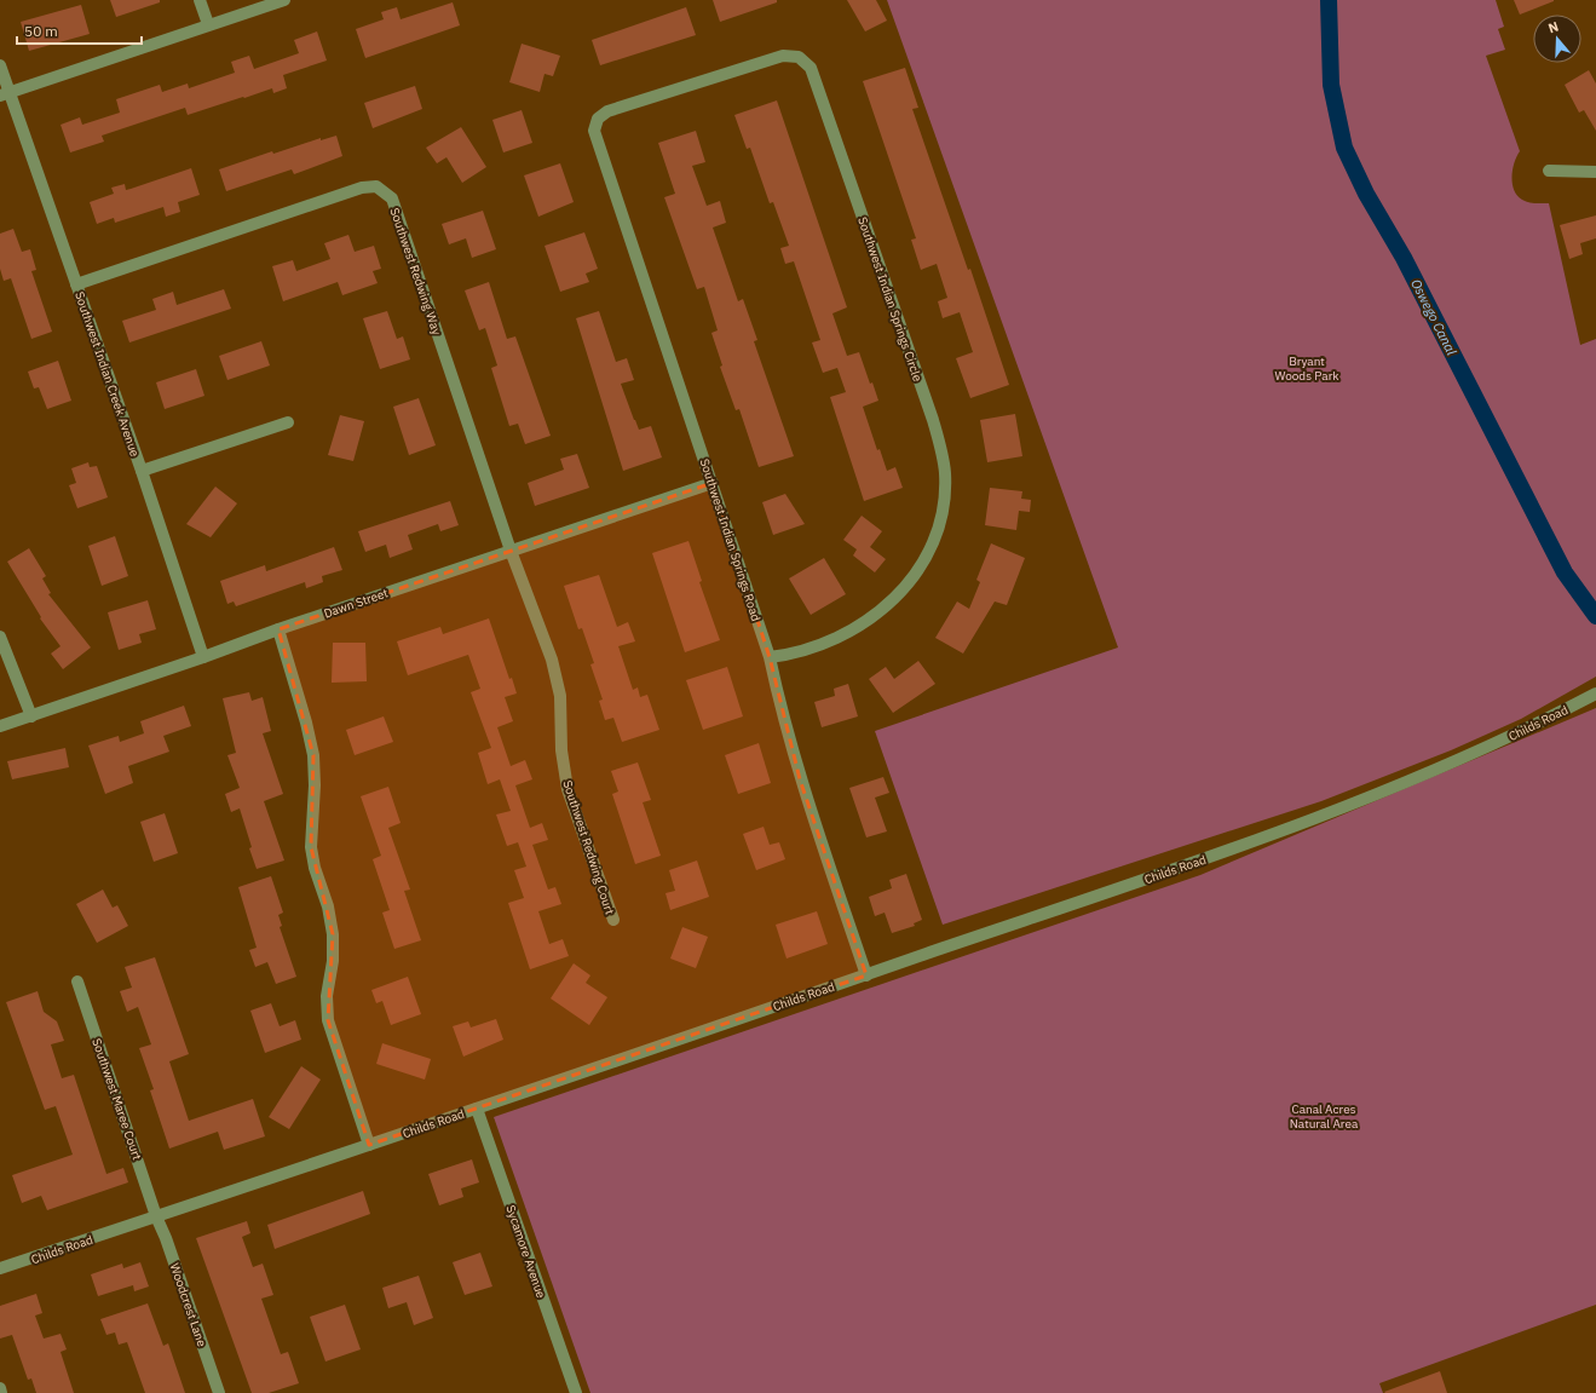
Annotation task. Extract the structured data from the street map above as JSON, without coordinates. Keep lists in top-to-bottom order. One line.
{"streets":{"street":["Southwest Redwing Way","Southwest Indian Springs Circle","Southwest Indian Creek Avenue","Southwest Indian Springs Road","Dawn Street","Childs Road","Southwest Redwing Court","Southwest Maree Court","Sycamore Avenue","Woodcrest Lane"]},"crossings":[["Southwest Redwing Way","Southwest Indian Creek Avenue"],["Southwest Redwing Way","Dawn Street"],["Southwest Redwing Way","Southwest Redwing Court"],["Southwest Indian Springs Circle","Southwest Indian Springs Road"],["Southwest Indian Creek Avenue","Dawn Street"],["Southwest Indian Springs Road","Dawn Street"],["Southwest Indian Springs Road","Childs Road"],["Dawn Street","Southwest Redwing Court"],["Childs Road","Southwest Maree Court"],["Childs Road","Sycamore Avenue"],["Childs Road","Woodcrest Lane"],["Southwest Maree Court","Woodcrest Lane"]],"water":["Oswego Canal"],"parks":["Bryant Woods Park","Canal Acres Natural Area"],"scale_bar":"50 m","north":"top"}
